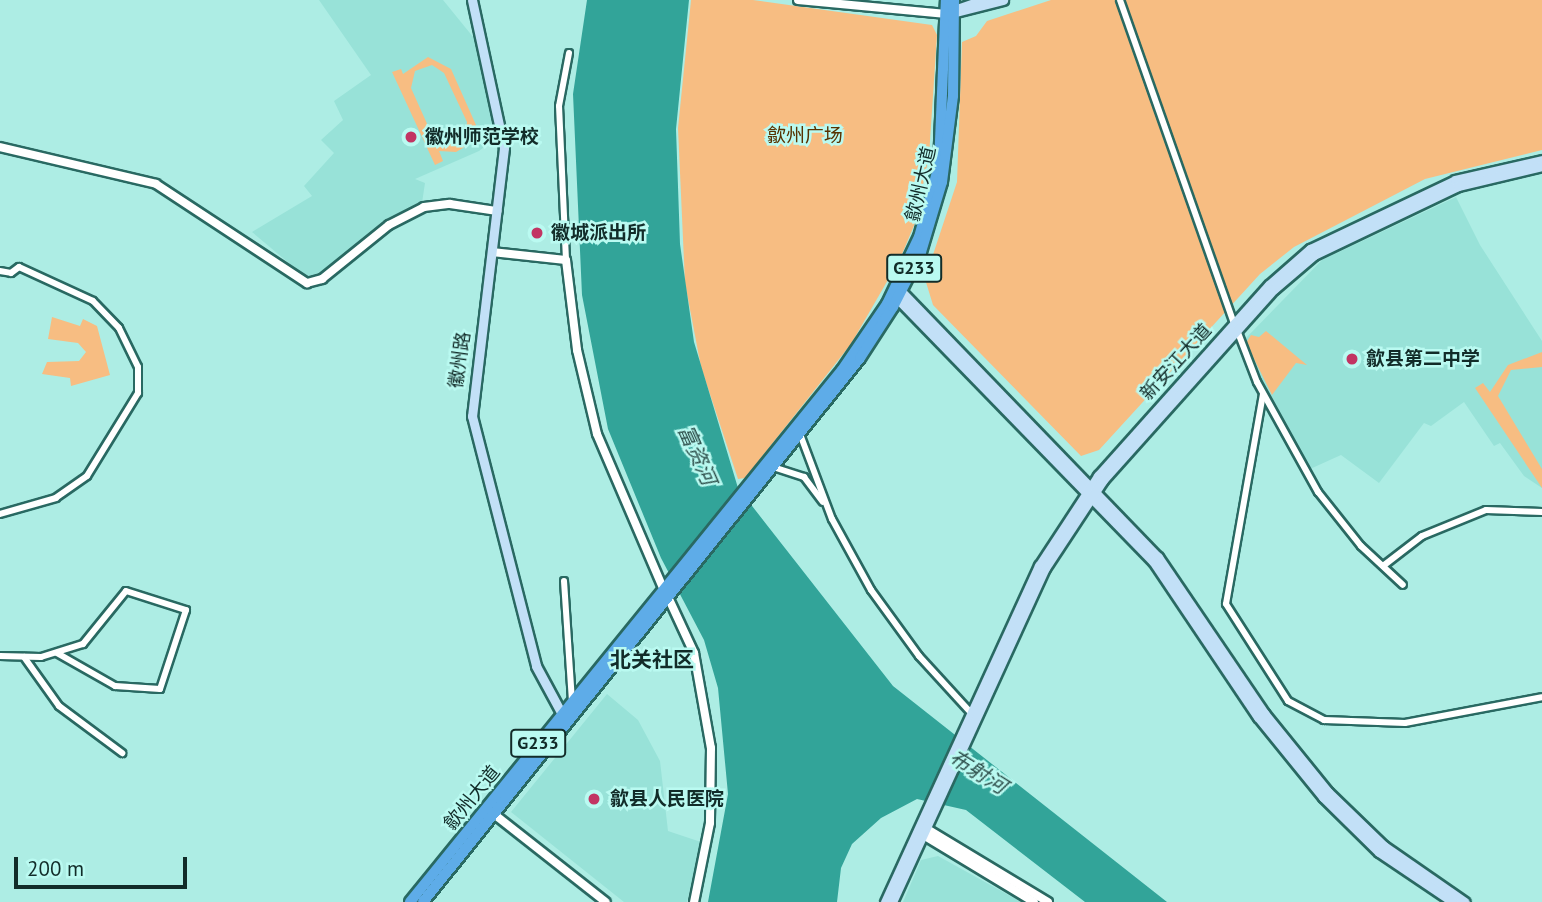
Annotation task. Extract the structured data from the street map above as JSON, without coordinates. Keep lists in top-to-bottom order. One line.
{"streets":{"highway":["歙州大道","G233"],"main road":["徽州路","新安江大道"]},"crossings":[["歙州大道","G233"],["歙州大道","徽州路"]],"districts":["北关社区"],"water":["富资河","布射河"],"parks":["歙州广场"],"places":["徽州师范学校","徽城派出所","歙县第二中学","歙县人民医院"],"scale_bar":"200 m"}
